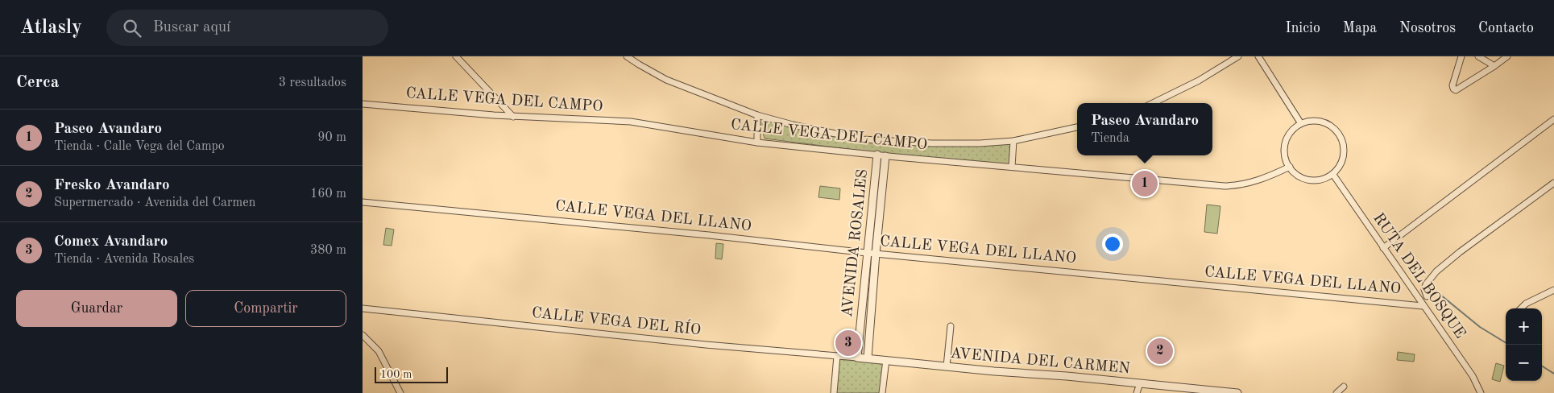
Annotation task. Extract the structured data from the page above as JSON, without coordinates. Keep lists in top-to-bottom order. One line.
{"streets":{"street":["CALLE VEGA DEL CAMPO","CALLE VEGA DEL LLANO","AVENIDA ROSALES","RUTA DEL BOSQUE","CALLE VEGA DEL RÍO","AVENIDA DEL CARMEN"]},"crossings":[["CALLE VEGA DEL CAMPO","AVENIDA ROSALES"],["CALLE VEGA DEL CAMPO","RUTA DEL BOSQUE"],["CALLE VEGA DEL LLANO","AVENIDA ROSALES"],["CALLE VEGA DEL LLANO","RUTA DEL BOSQUE"],["AVENIDA ROSALES","CALLE VEGA DEL RÍO"],["AVENIDA ROSALES","AVENIDA DEL CARMEN"],["CALLE VEGA DEL RÍO","AVENIDA DEL CARMEN"]],"scale_bar":"100 m","page":{"header":"Atlasly","search":"Buscar aquí","nav":["Inicio","Mapa","Nosotros","Contacto"],"heading":["Cerca","3 resultados"],"popup":["Paseo Avandaro","Tienda"],"list":[{"mark":"1","name":"Paseo Avandaro","note":"Tienda · Calle Vega del Campo","value":"90 m"},{"mark":"2","name":"Fresko Avandaro","note":"Supermercado · Avenida del Carmen","value":"160 m"},{"mark":"3","name":"Comex Avandaro","note":"Tienda · Avenida Rosales","value":"380 m"}],"pins":["1","3","2"],"buttons":["Guardar","Compartir"],"map_buttons":["+","−"],"scale":"100 m"}}
